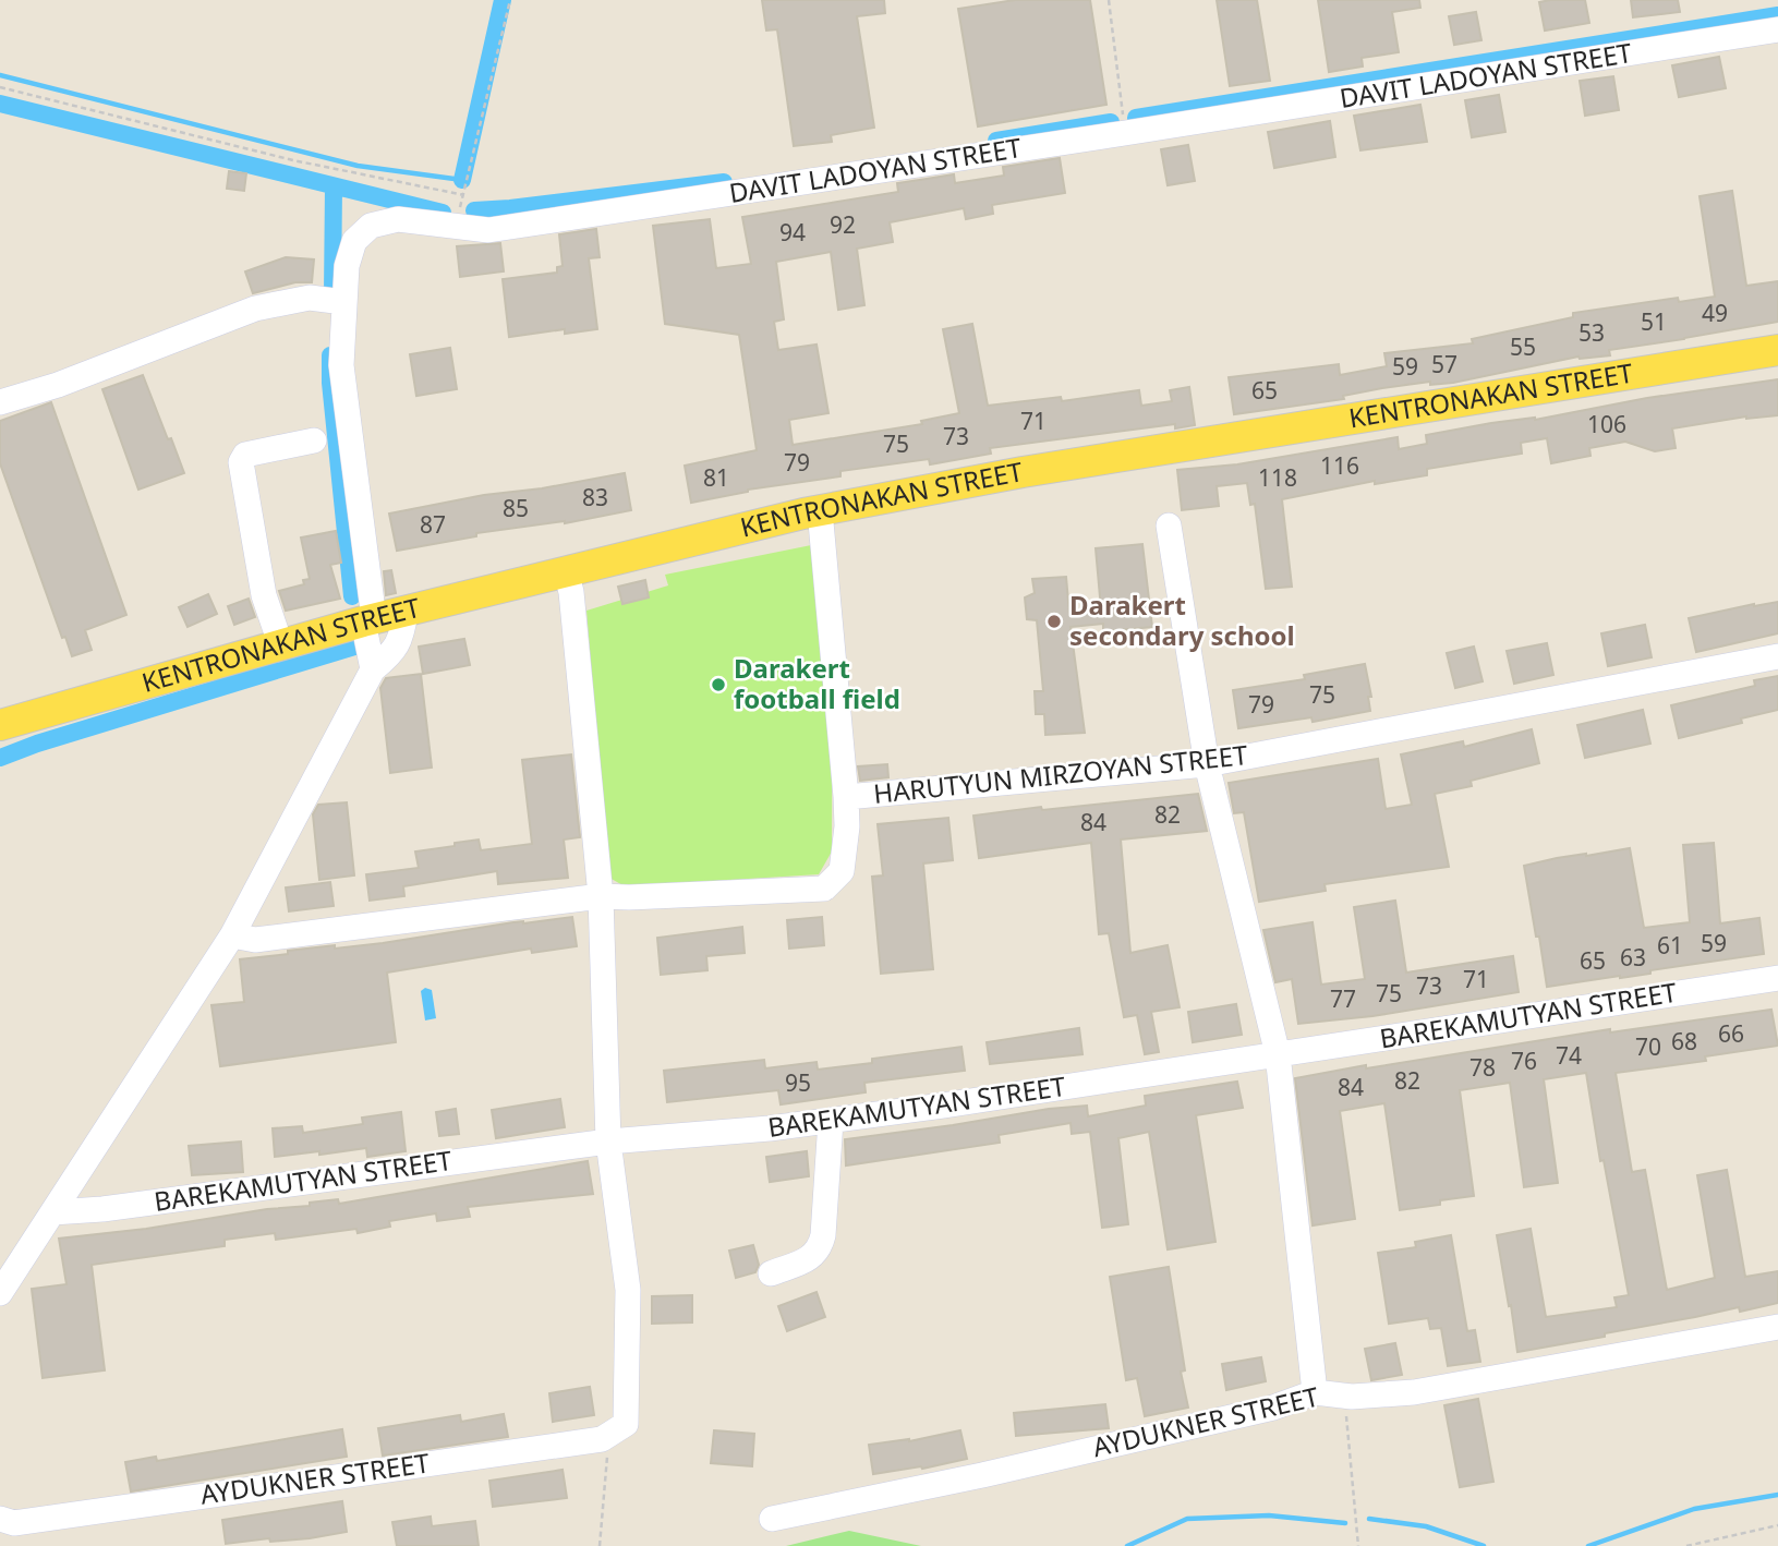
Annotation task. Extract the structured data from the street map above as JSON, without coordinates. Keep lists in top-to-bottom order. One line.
{"streets":{"main road":["KENTRONAKAN STREET"],"street":["DAVIT LADOYAN STREET","HARUTYUN MIRZOYAN STREET","BAREKAMUTYAN STREET","AYDUKNER STREET"]},"crossings":[["DAVIT LADOYAN STREET","KENTRONAKAN STREET"],["BAREKAMUTYAN STREET","AYDUKNER STREET"]],"places":["Darakert secondary school","Darakert football field"],"house_numbers":["92","94","49","51","53","55","57","59","65","71","106","73","75","79","116","81","118","83","85","87","75","79","82","84","59","61","63","65","71","73","75","77","66","68","70","74","76","78","82","95","84"]}
